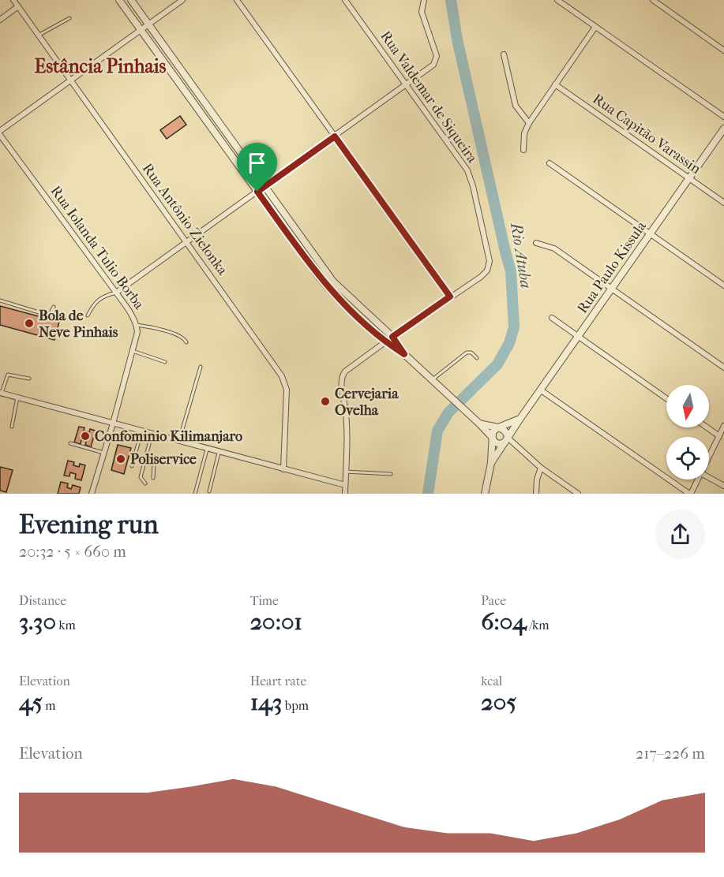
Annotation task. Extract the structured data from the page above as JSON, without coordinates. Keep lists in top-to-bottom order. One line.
{"streets":{"street":["Rua Valdemar de Siqueira","Rua Capitão Varassin","Rua Antônio Zielonka","Rua Iolanda Tulio Borba","Rua Paulo Kissula"]},"crossings":[["Rua Capitão Varassin","Rua Paulo Kissula"]],"districts":["Estância Pinhais"],"water":["Rio Atuba"],"places":["Bola de Neve Pinhais","Cervejaria Ovelha","Confominio Kilimanjaro","Poliservice"],"north":"bottom","page":{"heading":["Evening run","20:32 · 5 × 660 m"],"stats":[["Distance","3.30 km"],["Time","20:01"],["Pace","6:04 /km"],["Elevation","45 m"],["Heart rate","143 bpm"],["kcal","205"]],"chart":["Elevation","217–226 m"]}}
